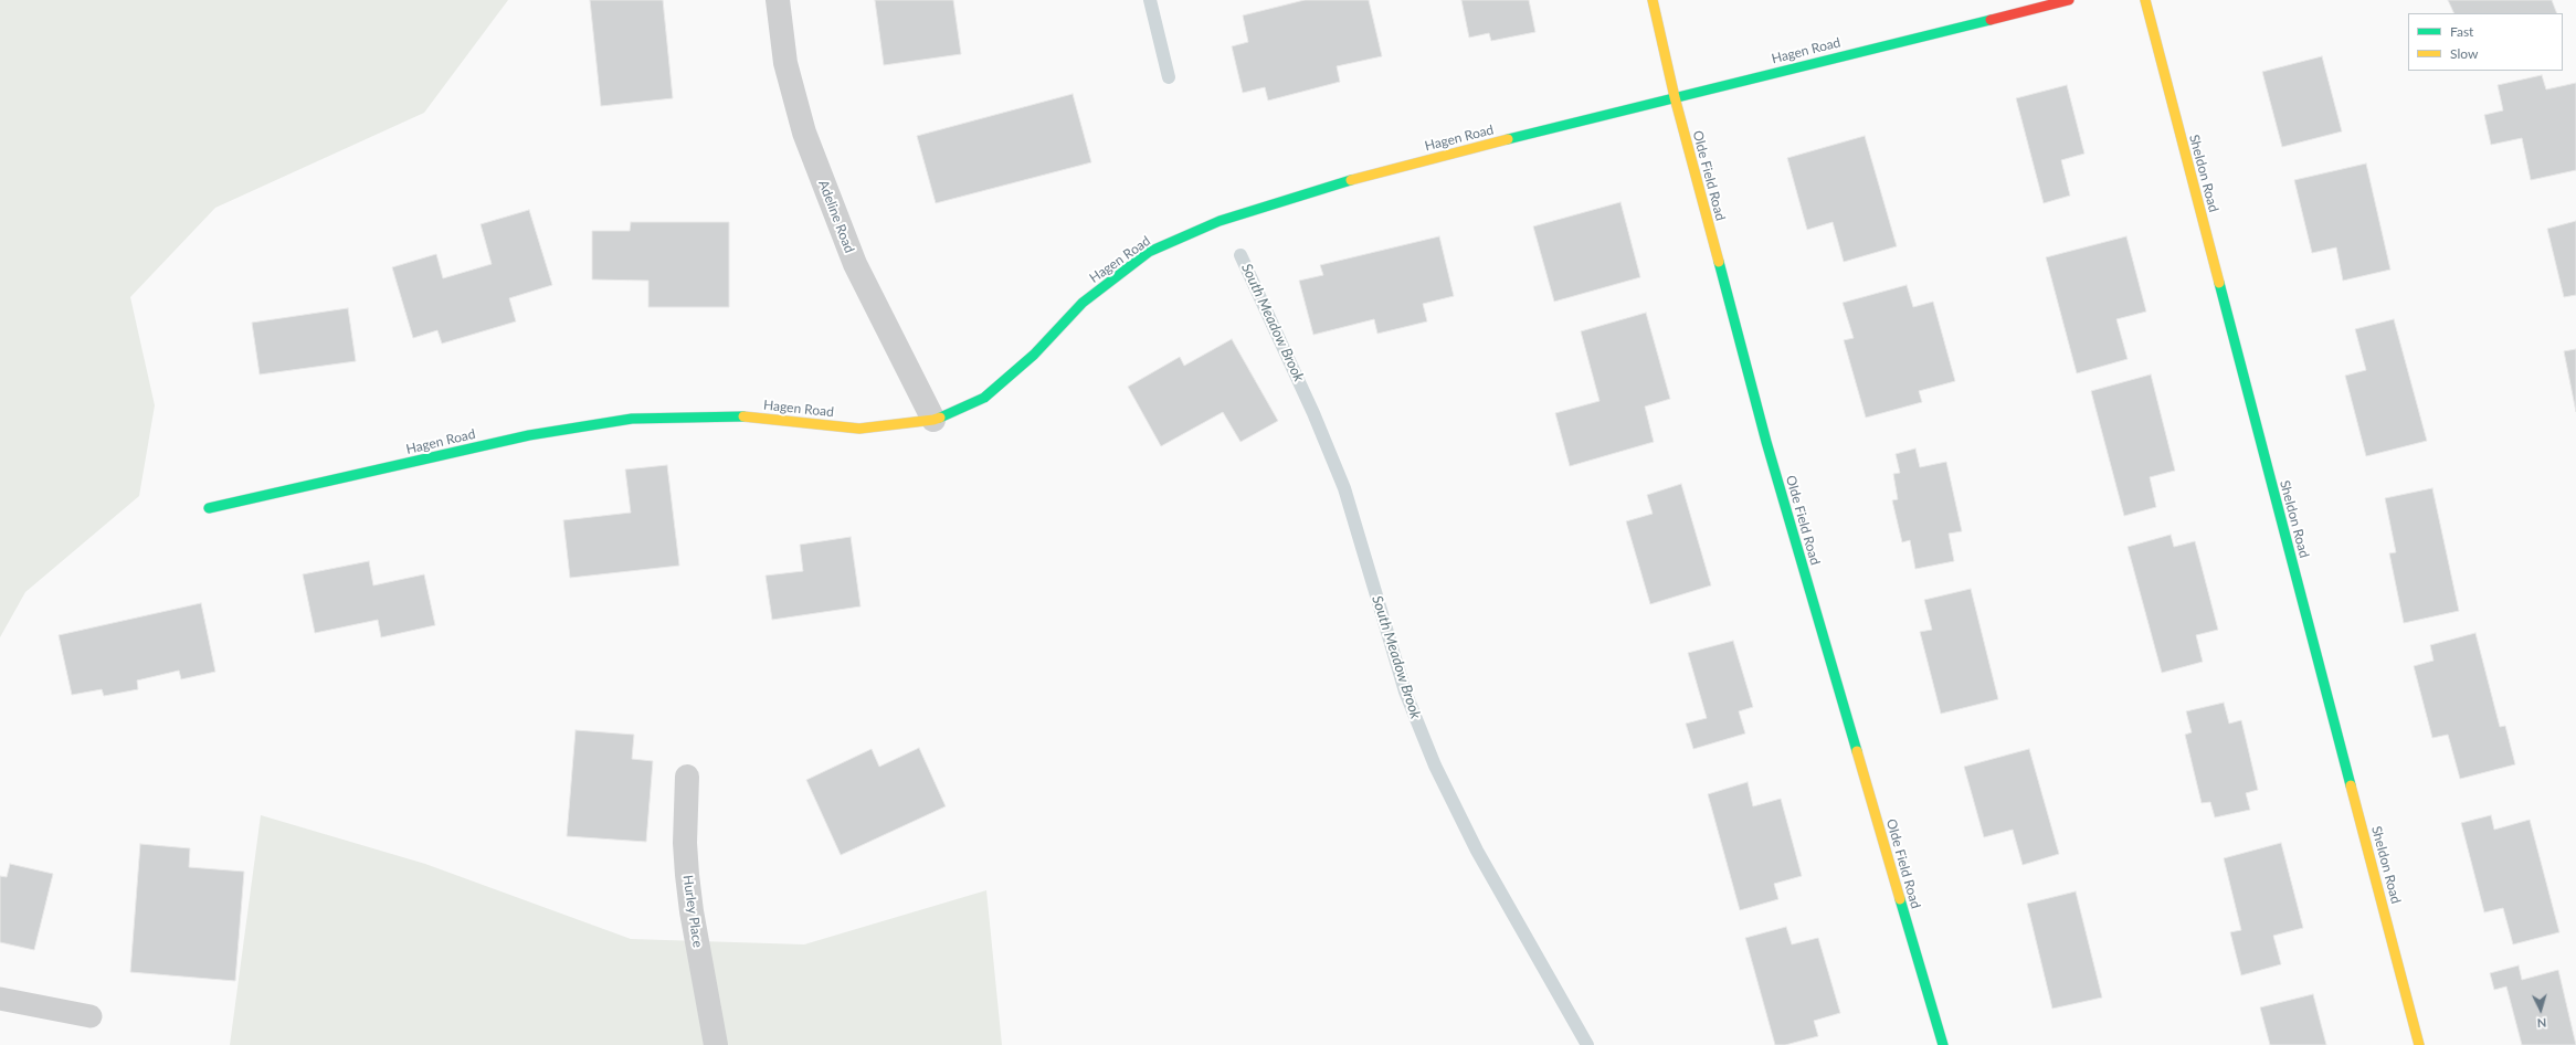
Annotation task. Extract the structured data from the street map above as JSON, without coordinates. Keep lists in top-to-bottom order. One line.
{"streets":{"street":["Hagen Road","Sheldon Road","Olde Field Road","Adeline Road","Hurley Place"]},"crossings":[["Hagen Road","Olde Field Road"],["Hagen Road","Adeline Road"]],"water":["South Meadow Brook"],"legend":["Fast","Slow"],"north":"bottom"}
